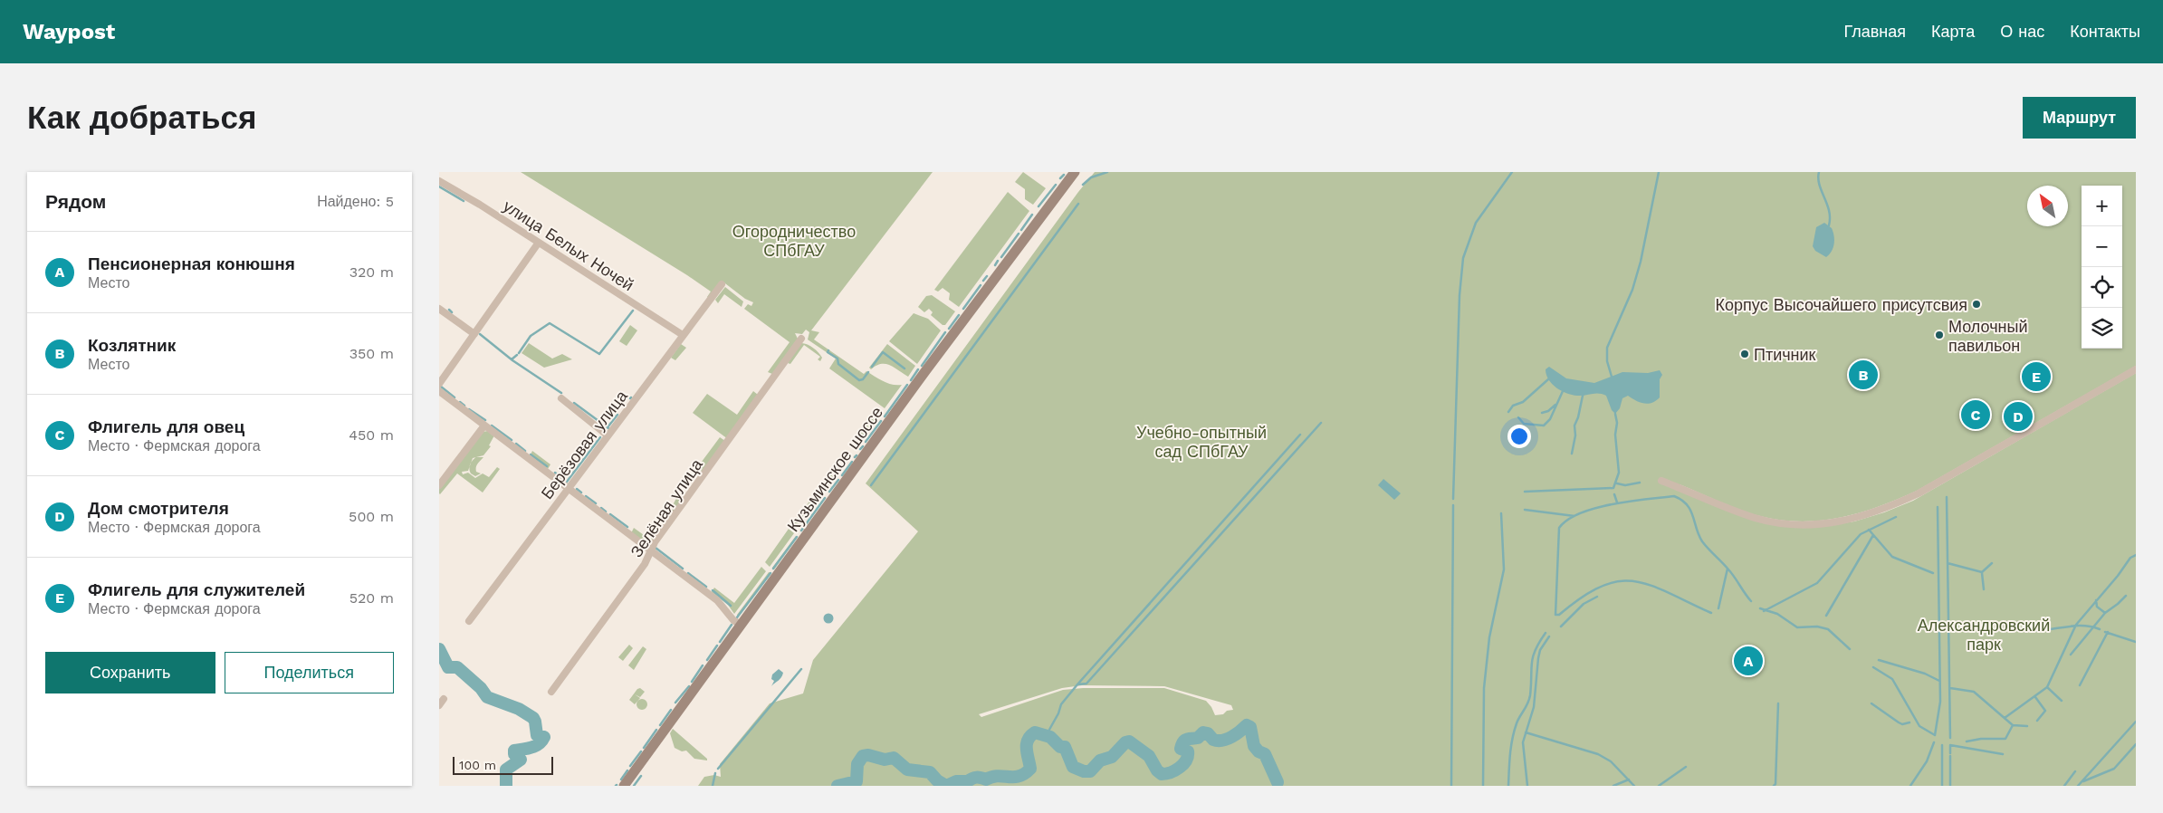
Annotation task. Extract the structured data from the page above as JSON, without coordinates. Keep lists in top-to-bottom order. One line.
{"streets":{"main road":["Кузьминское шоссе"],"street":["улица Белых Ночей","Берёзовая улица","Зелёная улица"]},"crossings":[["улица Белых Ночей","Берёзовая улица"]],"parks":["Огородничество СПбГАУ","Учебно-опытный сад СПбГАУ","Александровский парк"],"places":["Корпус Высочайшего присутсвия","Молочный павильон","Птичник"],"scale_bar":"100 m","north":"top left","page":{"header":"Waypost","nav":["Главная","Карта","О нас","Контакты"],"buttons":["Маршрут",["Сохранить","Поделиться"]],"title":"Как добраться","heading":["Рядом","Найдено: 5"],"map_buttons":["+","−"],"list":[{"mark":"A","name":"Пенсионерная конюшня","note":"Место","value":"320 m"},{"mark":"B","name":"Козлятник","note":"Место","value":"350 m"},{"mark":"C","name":"Флигель для овец","note":"Место · Фермская дорога","value":"450 m"},{"mark":"D","name":"Дом смотрителя","note":"Место · Фермская дорога","value":"500 m"},{"mark":"E","name":"Флигель для служителей","note":"Место · Фермская дорога","value":"520 m"}],"pins":["B","E","C","D","A"],"scale":"100 m"}}
